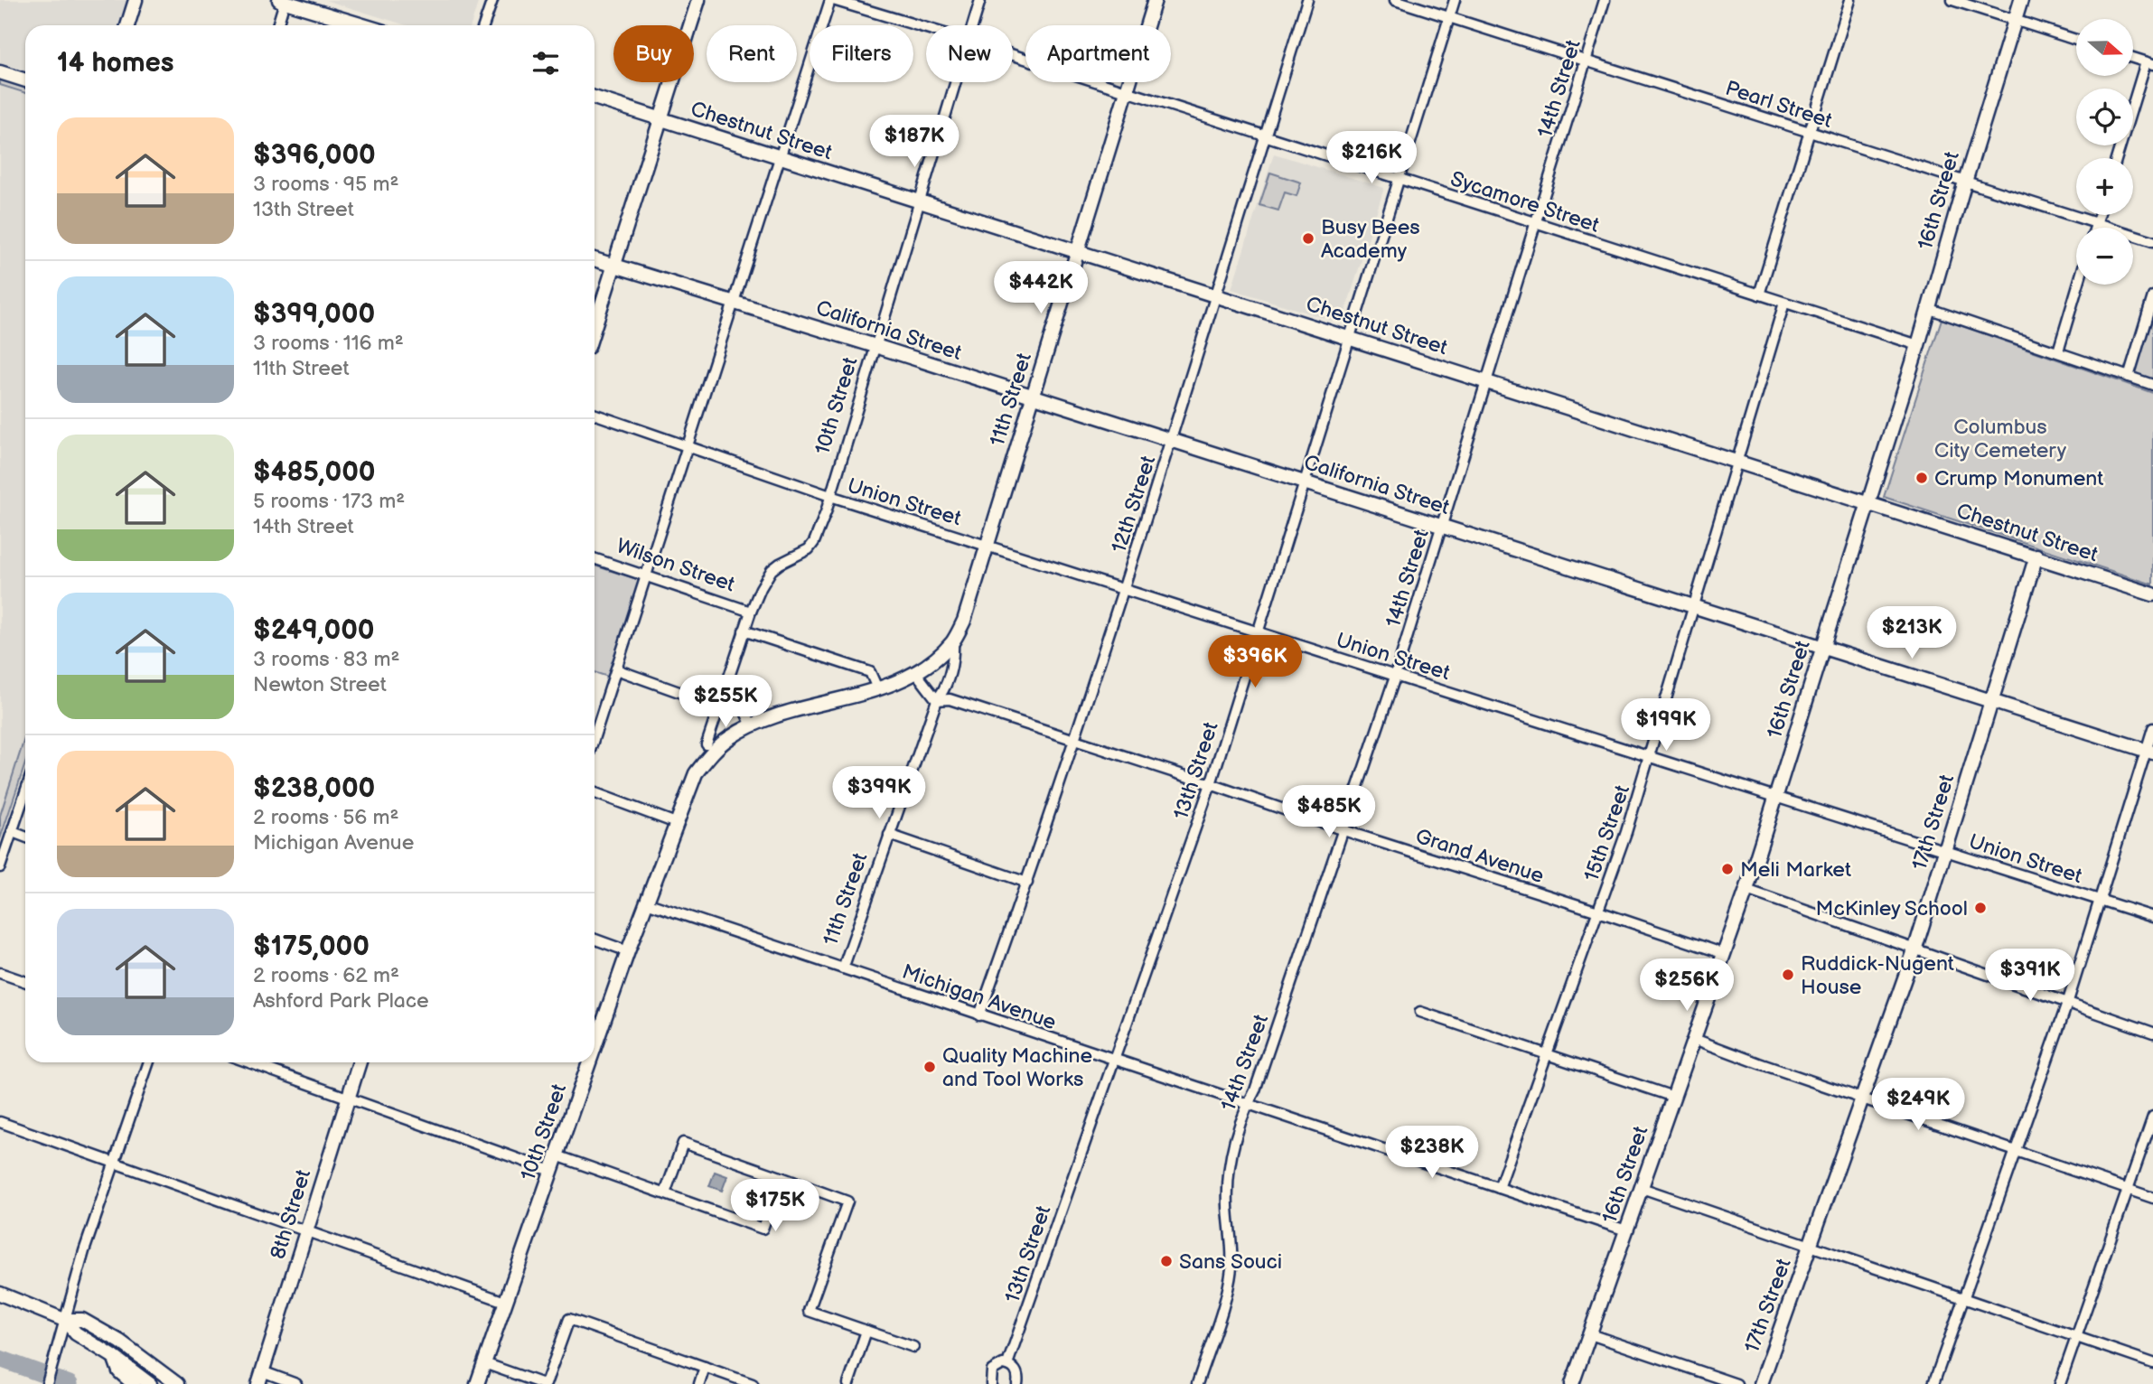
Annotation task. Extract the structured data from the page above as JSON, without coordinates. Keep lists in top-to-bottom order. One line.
{"streets":{"street":["14th Street","Pearl Street","Chestnut Street","16th Street","Sycamore Street","California Street","11th Street","10th Street","Union Street","12th Street","Wilson Street","13th Street","17th Street","15th Street","Grand Avenue","Michigan Avenue","8th Street"]},"crossings":[["14th Street","Pearl Street"],["14th Street","Chestnut Street"],["14th Street","Sycamore Street"],["14th Street","California Street"],["14th Street","Union Street"],["14th Street","Grand Avenue"],["14th Street","Michigan Avenue"],["Pearl Street","16th Street"],["Pearl Street","13th Street"],["Chestnut Street","16th Street"],["Chestnut Street","11th Street"],["Chestnut Street","10th Street"],["Chestnut Street","12th Street"],["Chestnut Street","13th Street"],["Chestnut Street","17th Street"],["Chestnut Street","15th Street"],["16th Street","Sycamore Street"],["16th Street","California Street"],["16th Street","Union Street"],["16th Street","Grand Avenue"],["16th Street","Michigan Avenue"],["Sycamore Street","11th Street"],["Sycamore Street","12th Street"],["Sycamore Street","13th Street"],["Sycamore Street","15th Street"],["California Street","11th Street"],["California Street","10th Street"],["California Street","12th Street"],["California Street","13th Street"],["California Street","17th Street"],["California Street","15th Street"],["11th Street","Union Street"],["11th Street","Grand Avenue"],["11th Street","Michigan Avenue"],["10th Street","Union Street"],["10th Street","Wilson Street"],["10th Street","Michigan Avenue"],["Union Street","12th Street"],["Union Street","13th Street"],["Union Street","17th Street"],["Union Street","15th Street"],["12th Street","Grand Avenue"],["12th Street","Michigan Avenue"],["13th Street","Grand Avenue"],["13th Street","Michigan Avenue"],["15th Street","Grand Avenue"],["15th Street","Michigan Avenue"]],"parks":["Columbus City Cemetery"],"places":["Busy Bees Academy","Crump Monument","Meli Market","McKinley School","Ruddick-Nugent House","Quality Machine and Tool Works","Sans Souci"],"north":"right","page":{"map_buttons":["+","−"],"chip":["Buy","Rent","Filters","New","Apartment"],"heading":"14 homes","list":[{"name":"$396,000","note":"3 rooms · 95 m² · 13th Street"},{"name":"$399,000","note":"3 rooms · 116 m² · 11th Street"},{"name":"$485,000","note":"5 rooms · 173 m² · 14th Street"},{"name":"$249,000","note":"3 rooms · 83 m² · Newton Street"},{"name":"$238,000","note":"2 rooms · 56 m² · Michigan Avenue"},{"name":"$175,000","note":"2 rooms · 62 m² · Ashford Park Place"}],"price":["$187K","$216K","$442K","$213K","$396K","$255K","$199K","$399K","$485K","$391K","$256K","$249K","$238K","$175K"]}}
